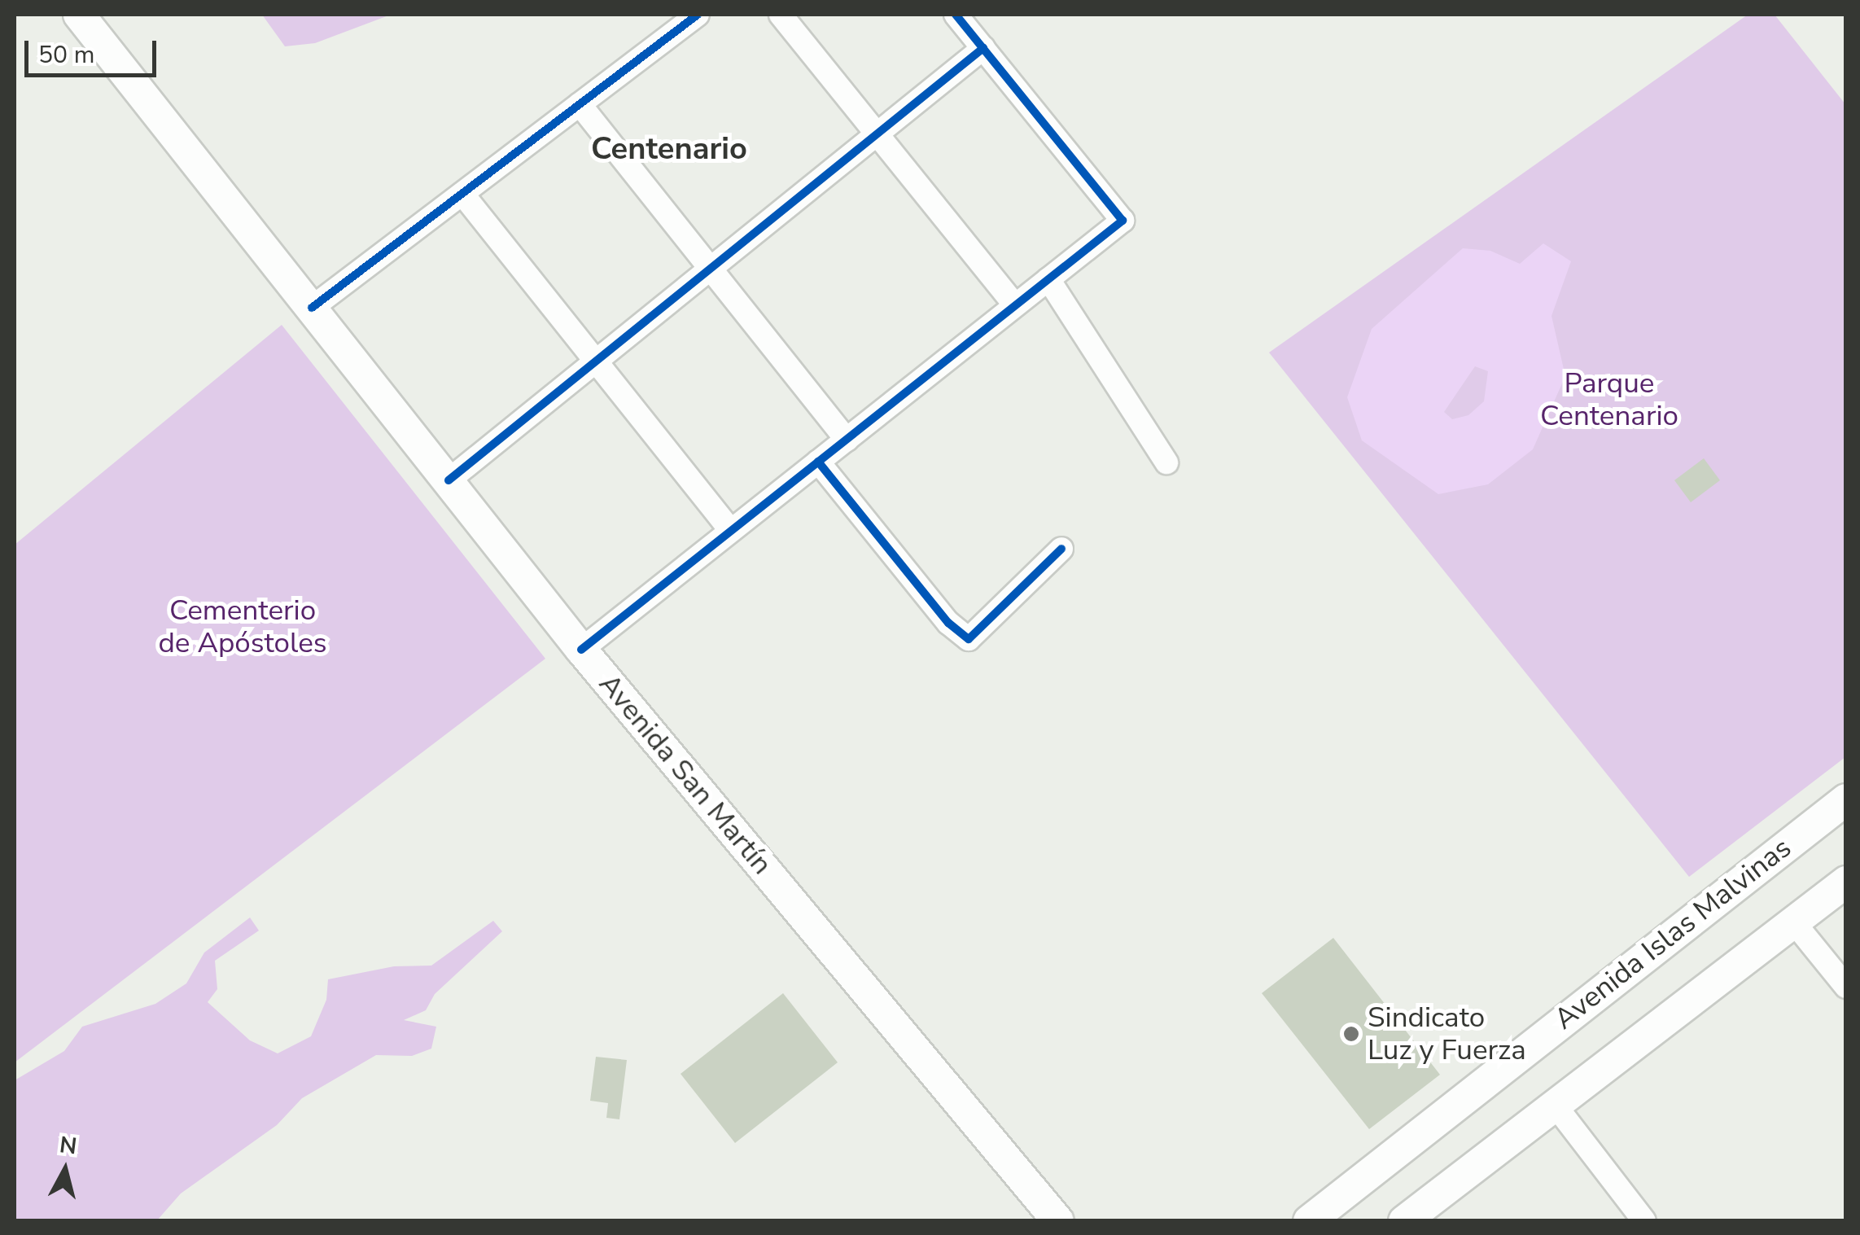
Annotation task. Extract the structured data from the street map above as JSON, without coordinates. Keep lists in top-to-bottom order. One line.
{"streets":{"main road":["Avenida San Martín","Avenida Islas Malvinas"]},"districts":["Centenario"],"parks":["Parque Centenario","Cementerio de Apóstoles"],"places":["Sindicato Luz y Fuerza"],"scale_bar":"50 m","north":"top"}
